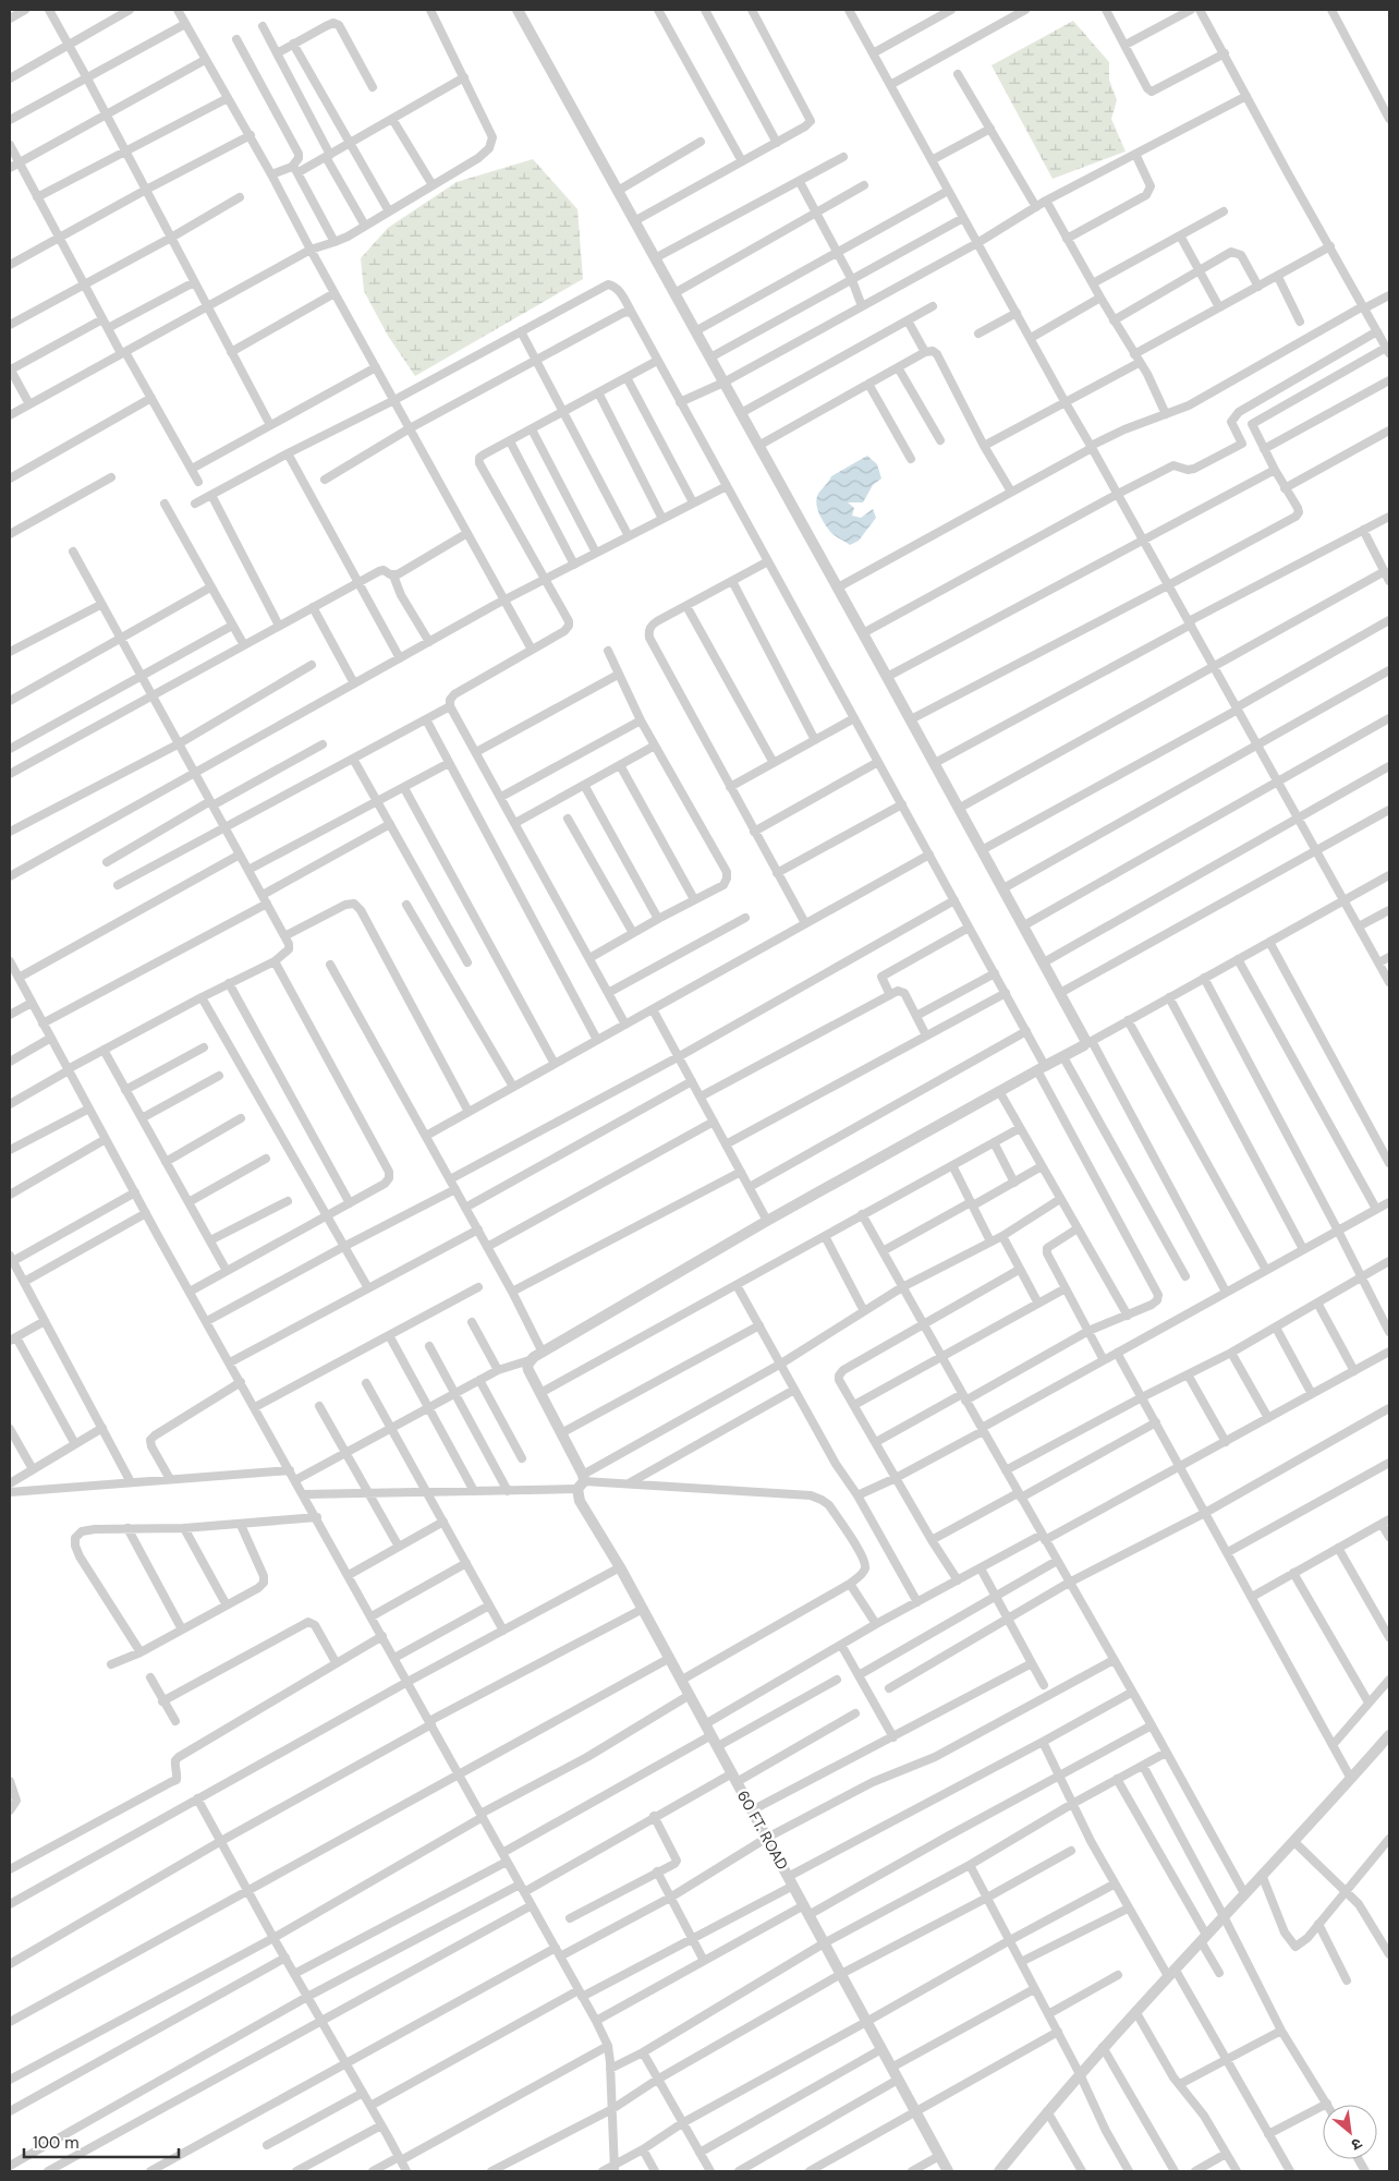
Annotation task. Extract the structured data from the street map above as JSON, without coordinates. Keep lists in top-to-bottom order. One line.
{"streets":{"street":["60 FT. ROAD"]},"scale_bar":"100 m","north":"bottom right"}
